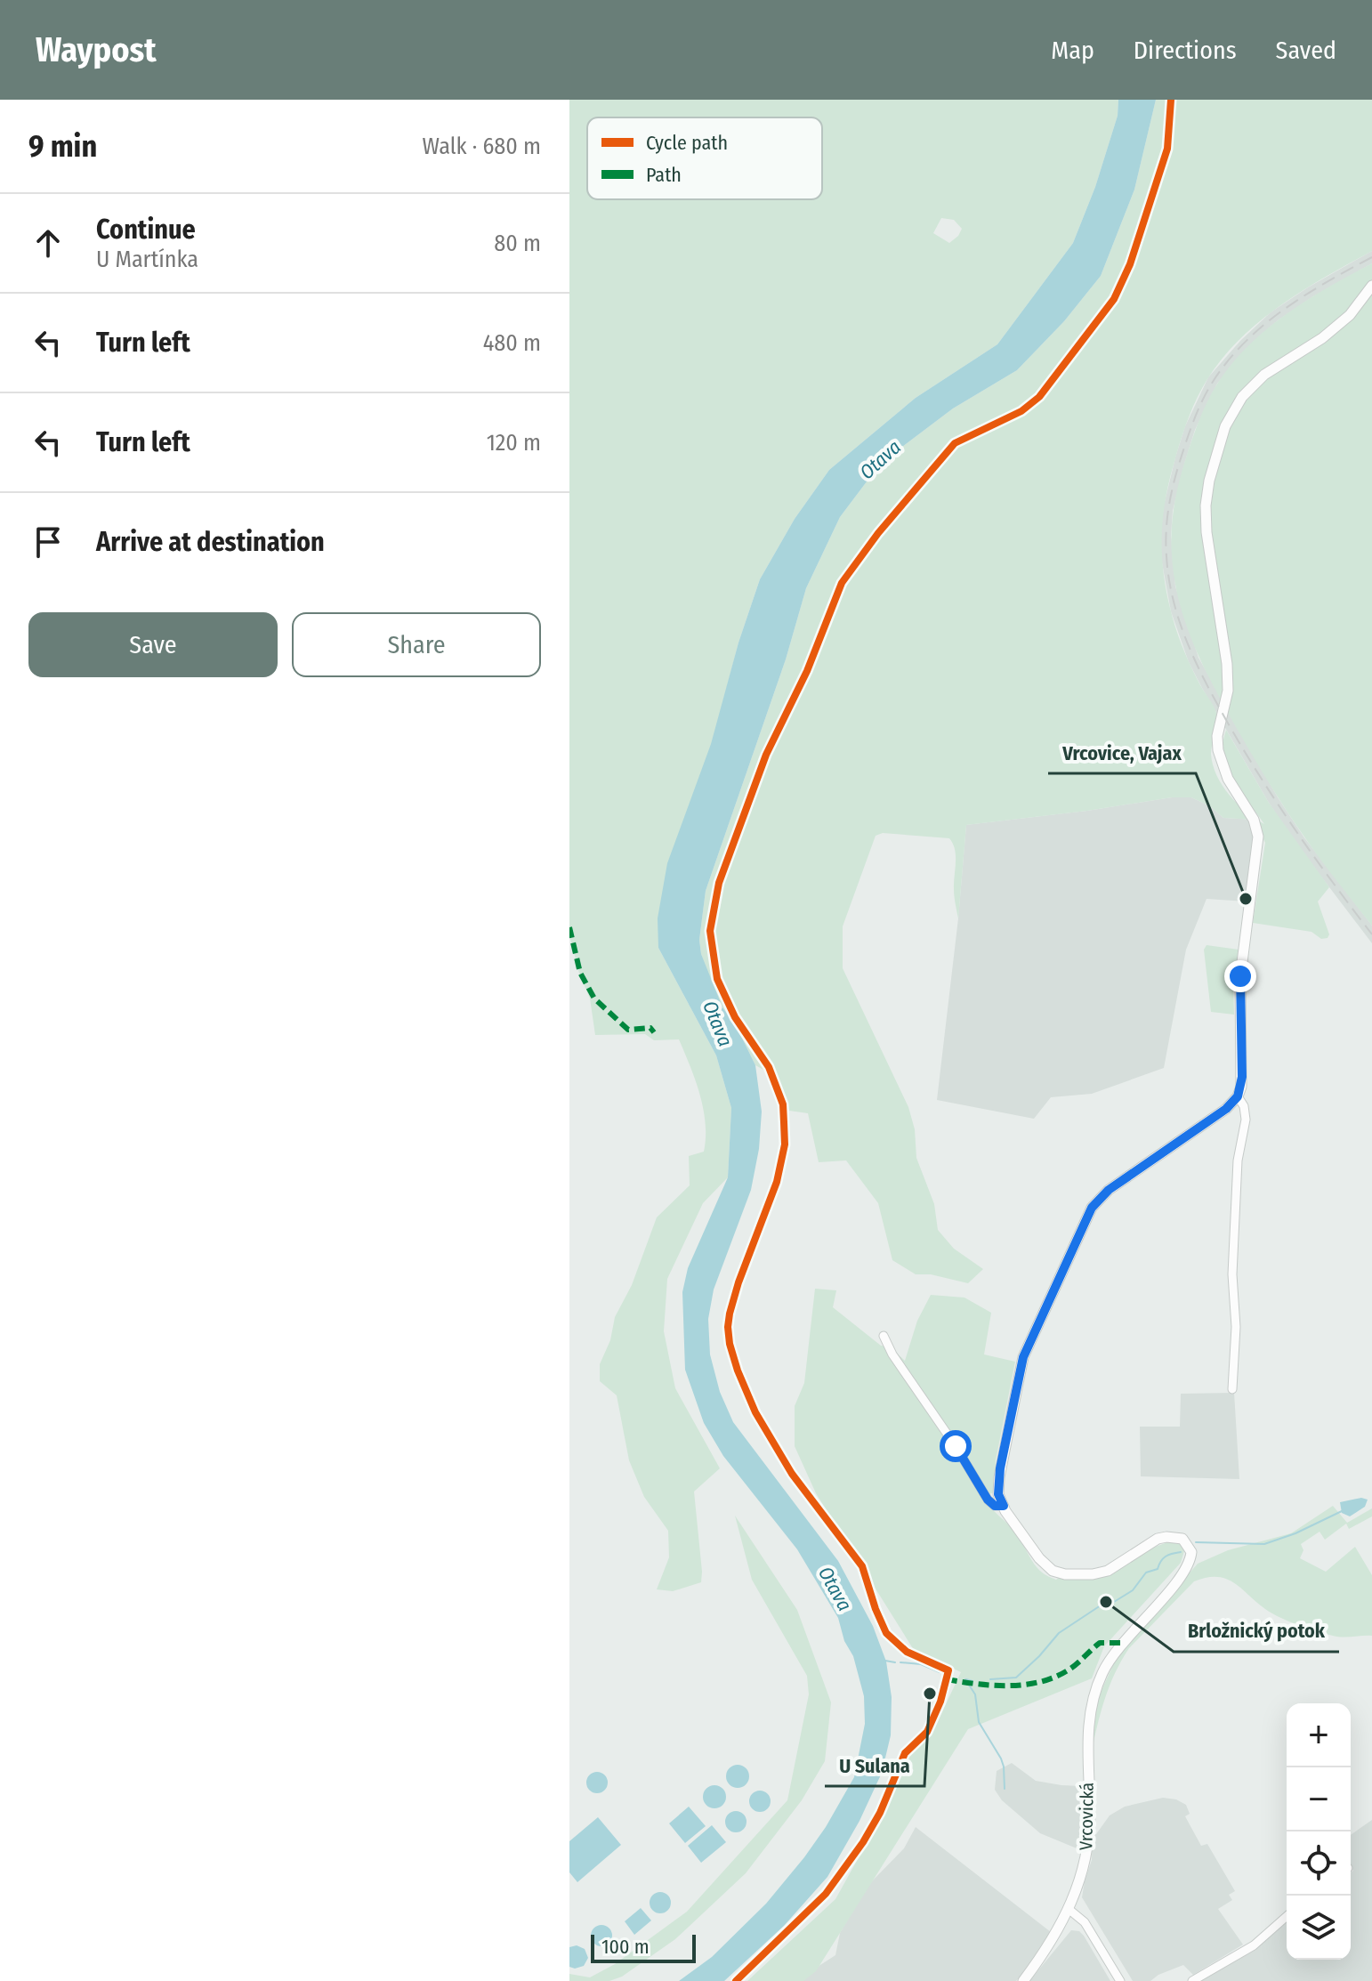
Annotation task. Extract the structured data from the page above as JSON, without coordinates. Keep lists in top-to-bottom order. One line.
{"streets":{"street":["Vrcovická"]},"water":["Otava"],"places":["Vrcovice, Vajax","Brložnický potok","U Sulana"],"legend":["Cycle path","Path"],"scale_bar":"100 m","page":{"header":"Waypost","nav":["Map","Directions","Saved"],"heading":["9 min","Walk · 680 m"],"list":[["Continue","U Martínka","80 m"],["Turn left","480 m"],["Turn left","120 m"],"Arrive at destination"],"buttons":["Save","Share"],"map_buttons":["+","−"],"scale":"100 m"}}
